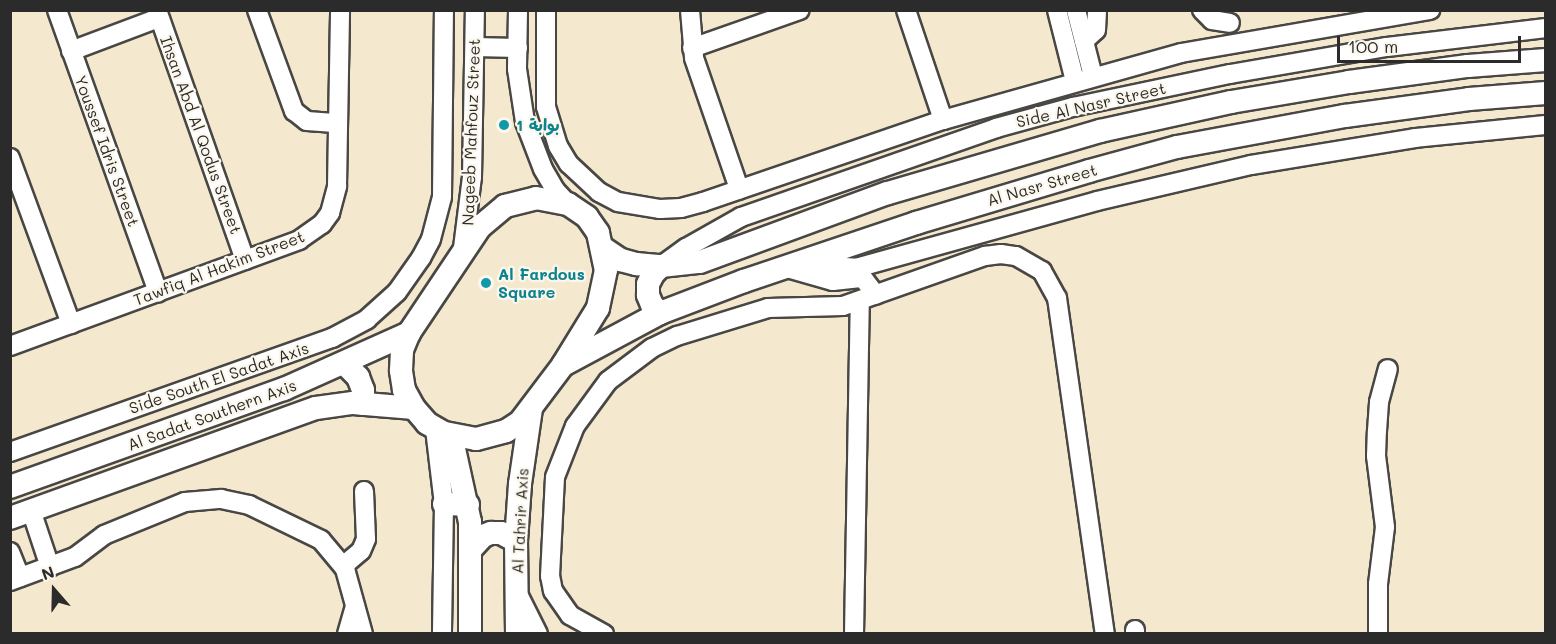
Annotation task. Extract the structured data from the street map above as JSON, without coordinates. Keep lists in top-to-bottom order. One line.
{"streets":{"main road":["Al Nasr Street","Al Sadat Southern Axis","Al Tahrir Axis"],"street":["Side Al Nasr Street","Nageeb Mahfouz Street","Ihsan Abd Al Qodus Street","Youssef Idris Street","Tawfiq Al Hakim Street","Side South El Sadat Axis"]},"crossings":[["Ihsan Abd Al Qodus Street","Tawfiq Al Hakim Street"],["Youssef Idris Street","Tawfiq Al Hakim Street"]],"places":["بوابة 1","Al Fardous Square"],"scale_bar":"100 m","north":"top"}
